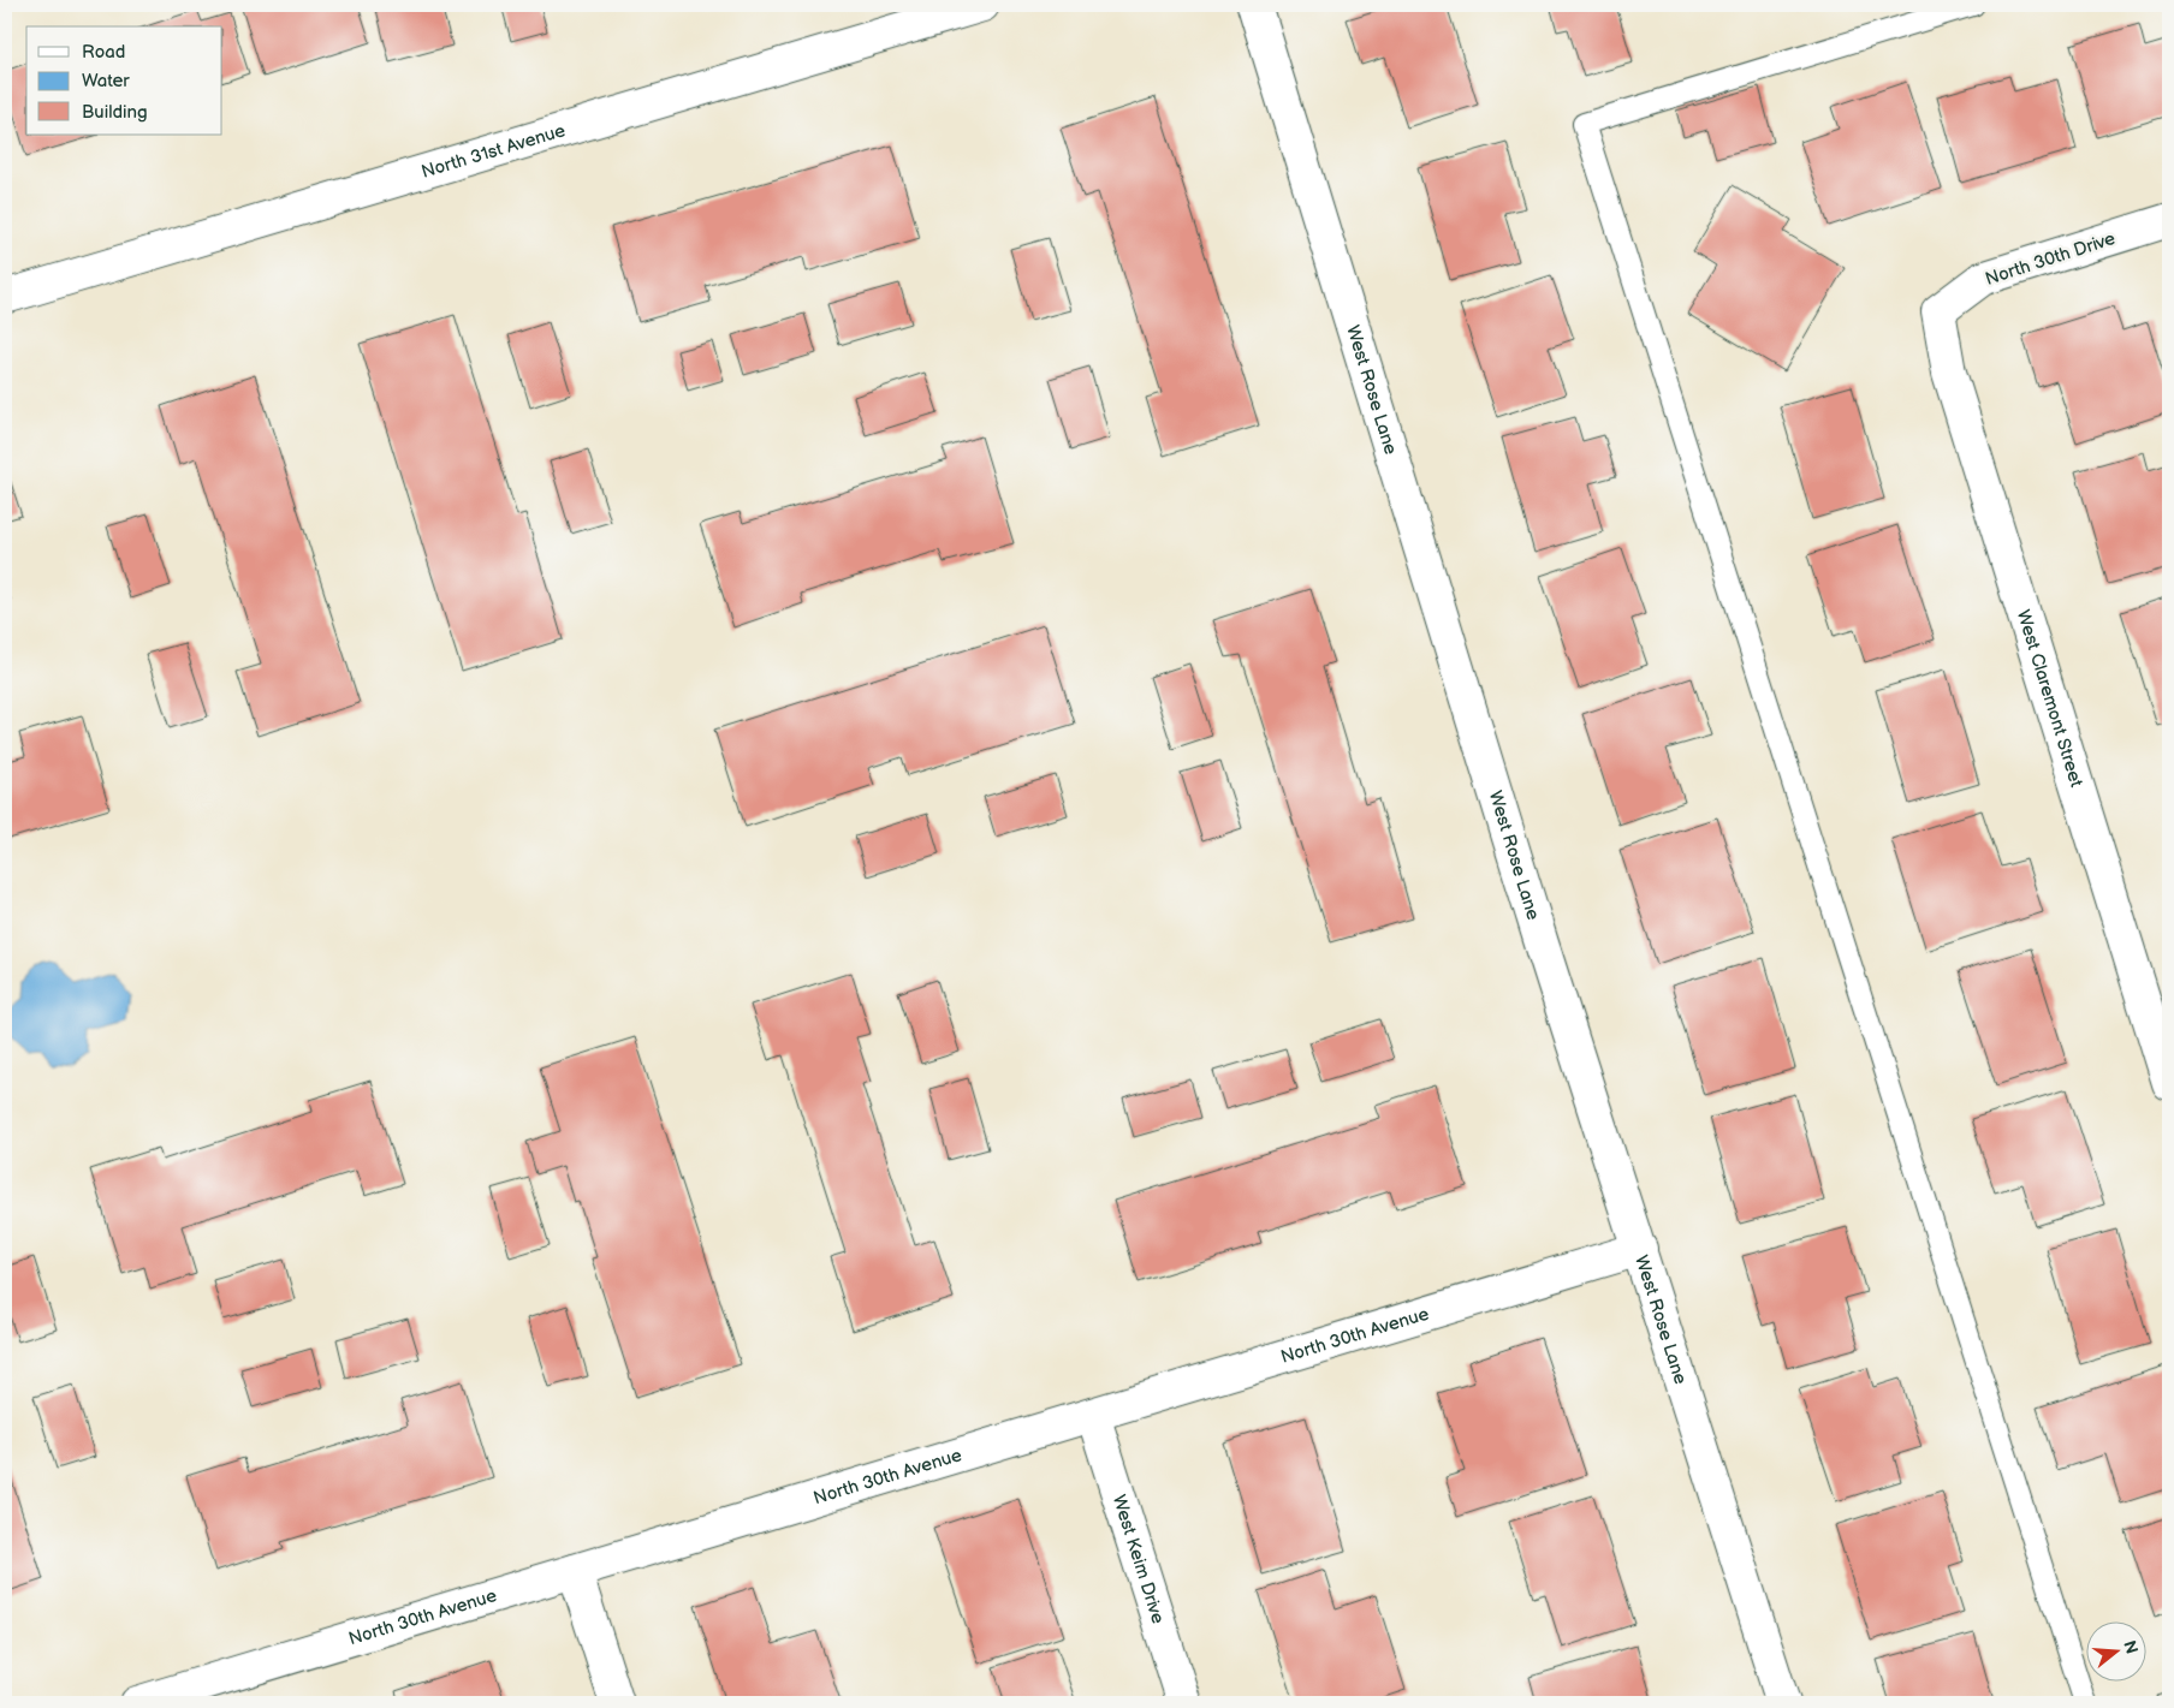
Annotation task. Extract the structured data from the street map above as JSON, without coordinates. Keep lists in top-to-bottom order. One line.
{"streets":{"street":["North 31st Avenue","North 30th Drive","West Rose Lane","West Claremont Street","North 30th Avenue","West Keim Drive"]},"crossings":[["North 30th Drive","West Claremont Street"],["West Rose Lane","North 30th Avenue"],["North 30th Avenue","West Keim Drive"]],"legend":["Road","Water","Building"],"north":"right"}
